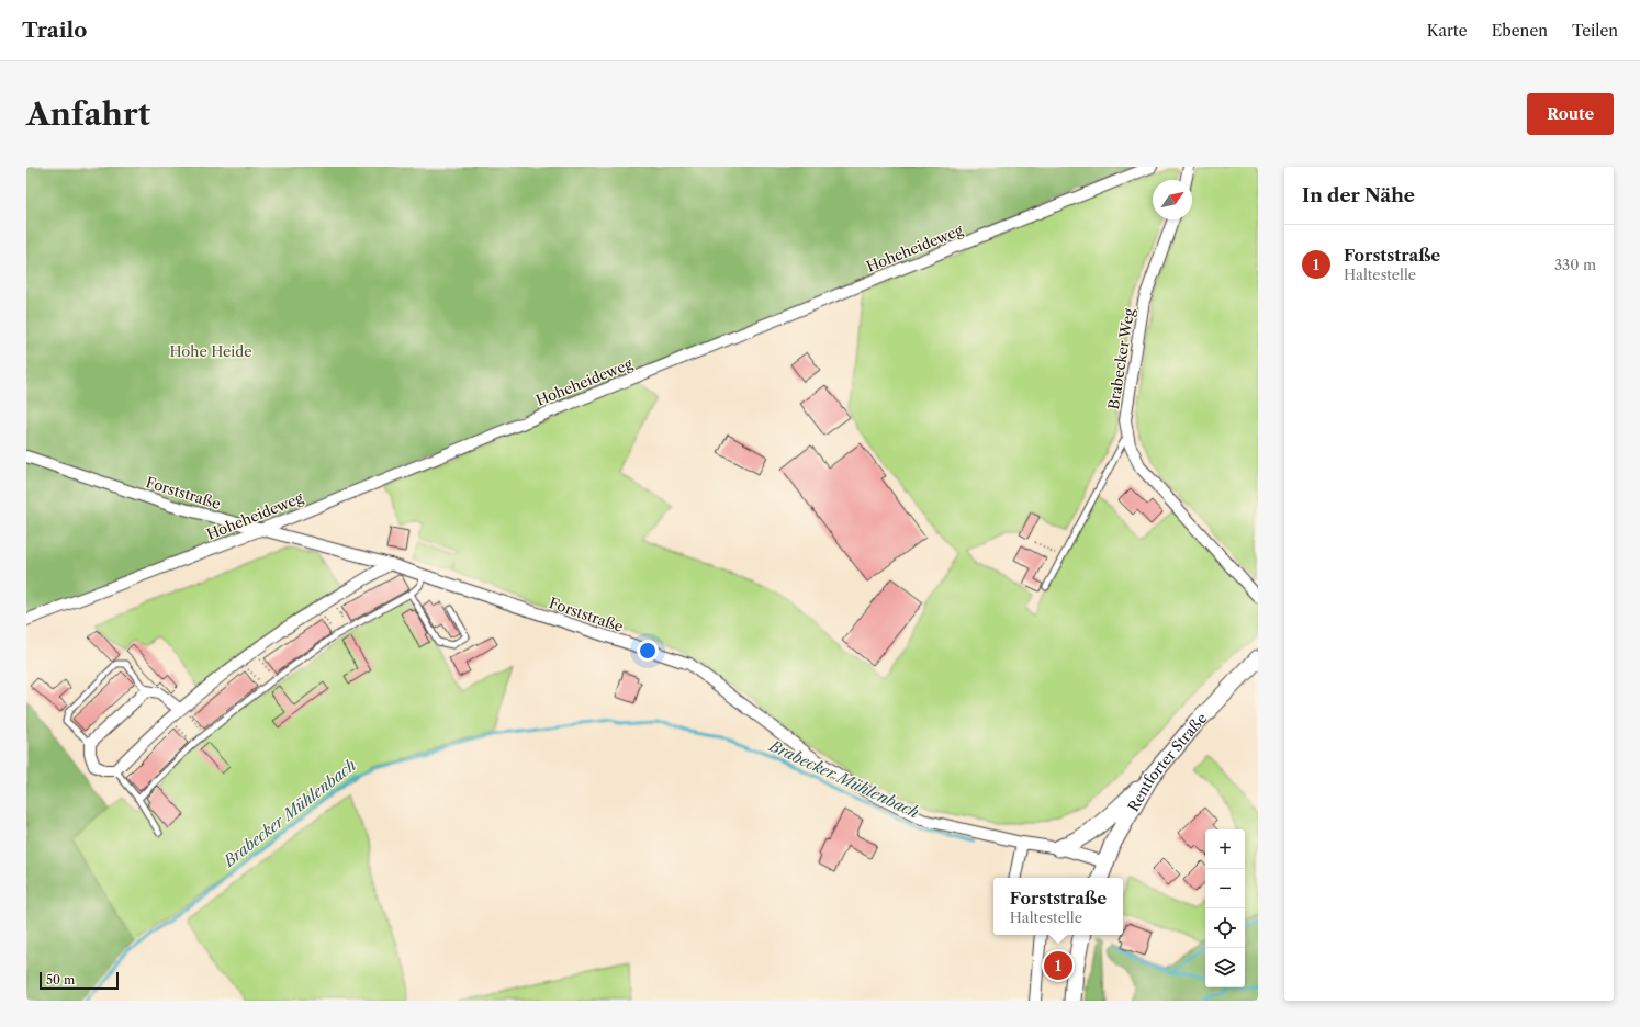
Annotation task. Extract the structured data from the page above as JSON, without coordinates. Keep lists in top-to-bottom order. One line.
{"streets":{"main road":["Rentforter Straße"],"street":["Hoheheideweg","Brabecker Weg","Forststraße"]},"crossings":[["Hoheheideweg","Forststraße"],["Forststraße","Rentforter Straße"]],"water":["Brabecker Mühlenbach"],"parks":["Hohe Heide"],"scale_bar":"50 m","north":"top right","page":{"header":"Trailo","nav":["Karte","Ebenen","Teilen"],"buttons":"Route","title":"Anfahrt","heading":"In der Nähe","list":[{"mark":"1","name":"Forststraße","note":"Haltestelle","value":"330 m"}],"map_buttons":["+","−"],"popup":["Forststraße","Haltestelle"],"pins":"1","scale":"50 m"}}
